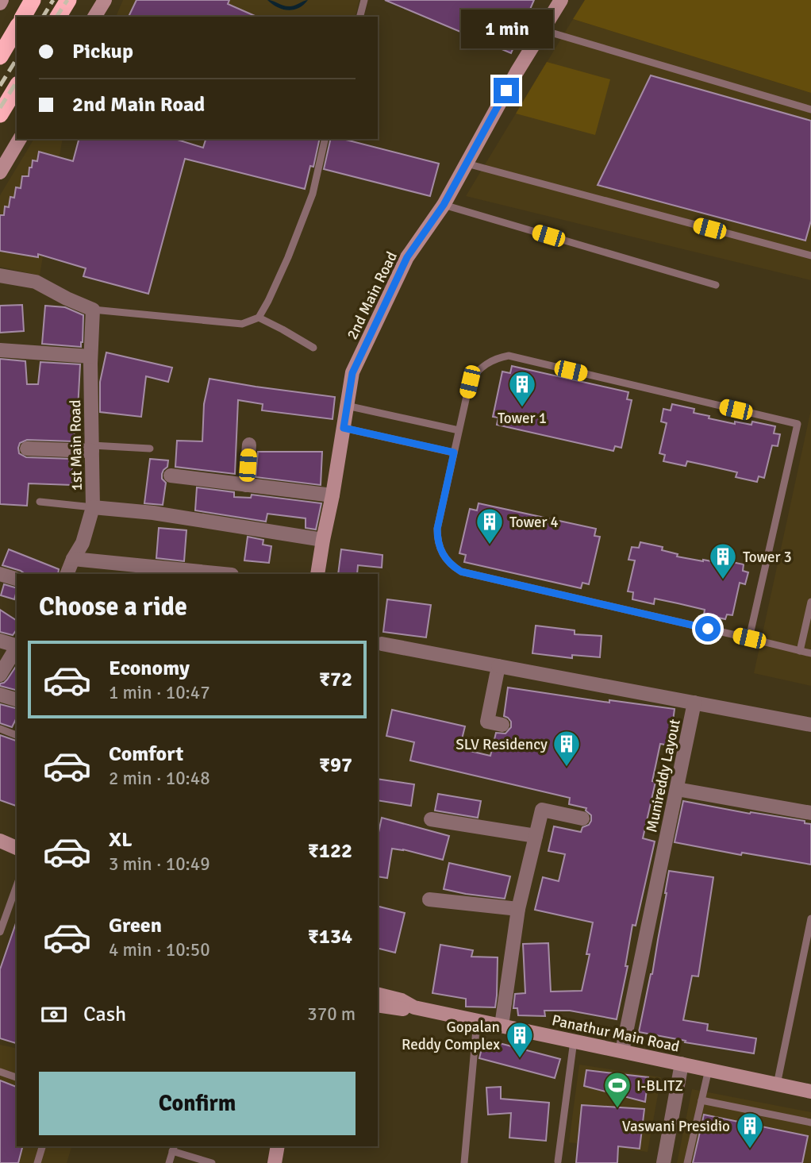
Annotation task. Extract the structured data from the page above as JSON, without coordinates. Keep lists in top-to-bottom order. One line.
{"streets":{"street":["2nd Main Road","1st Main Road","Munireddy Layout","Panathur Main Road"]},"crossings":[["Munireddy Layout","Panathur Main Road"]],"places":{"building":["Tower 1","Tower 4","Tower 3","SLV Residency","Gopalan Reddy Complex","Vaswani Presidio"],"sports":["I-BLITZ"]},"page":{"bubble":"1 min","banner":["Pickup","2nd Main Road"],"heading":"Choose a ride","list":[{"name":"Economy","note":"1 min · 10:47","value":"₹72"},{"name":"Comfort","note":"2 min · 10:48","value":"₹97"},{"name":"XL","note":"3 min · 10:49","value":"₹122"},{"name":"Green","note":"4 min · 10:50","value":"₹134"}],"pay":["Cash","370 m"],"buttons":"Confirm"}}
